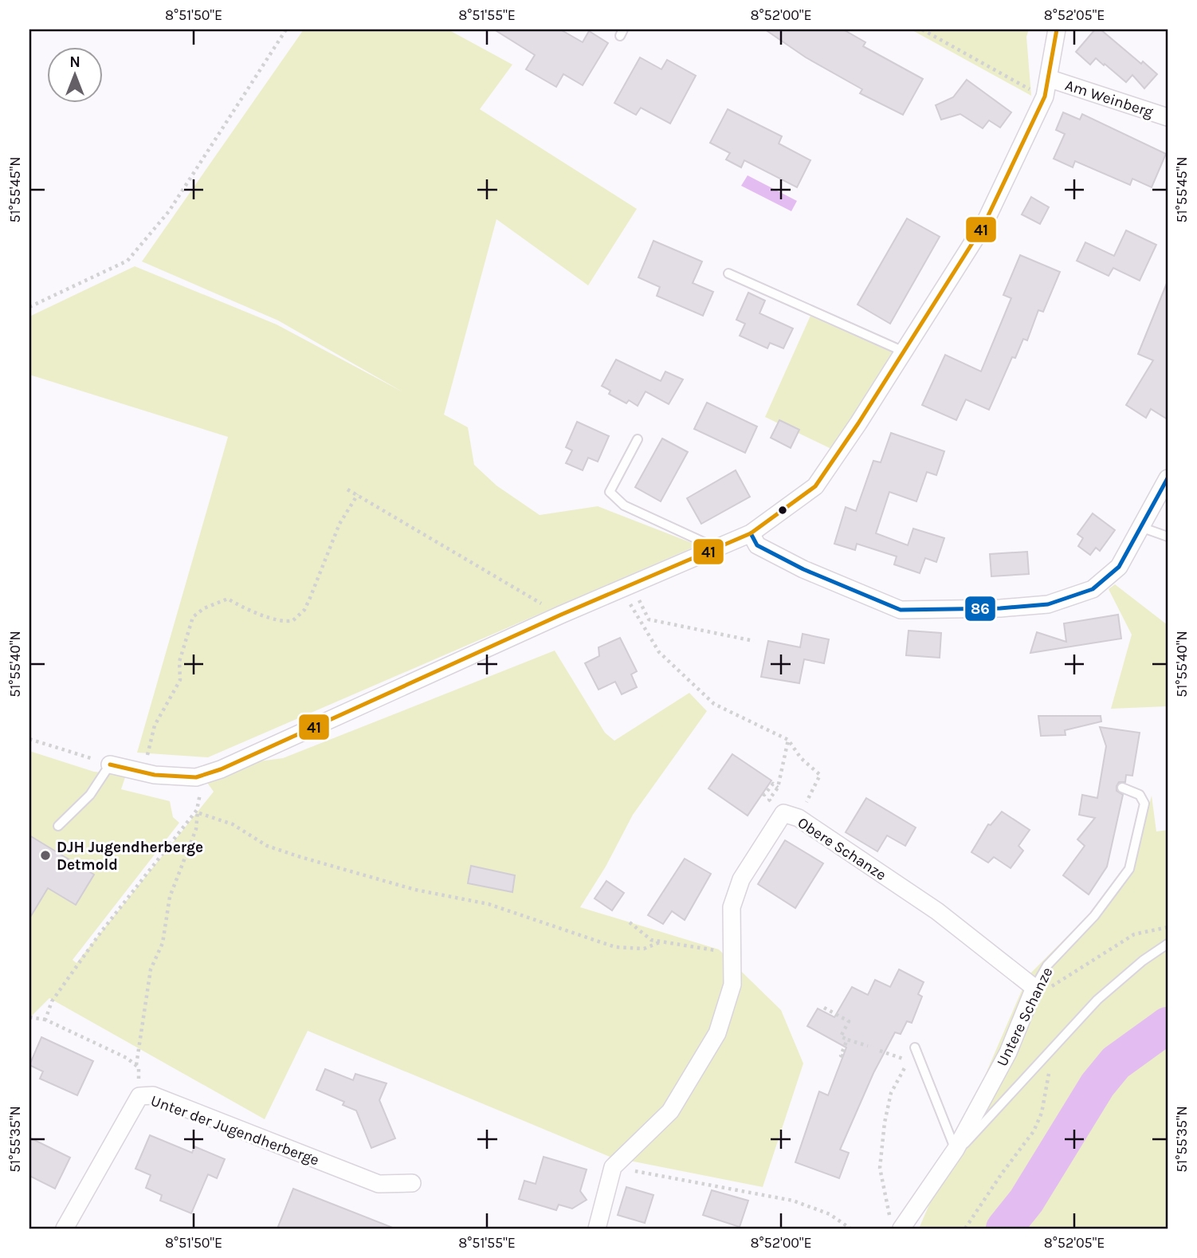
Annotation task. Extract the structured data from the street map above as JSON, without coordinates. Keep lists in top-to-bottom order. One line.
{"streets":{"street":["Am Weinberg","Obere Schanze","Untere Schanze","Unter der Jugendherberge"]},"crossings":[["Obere Schanze","Untere Schanze"]],"places":["DJH Jugendherberge Detmold"],"lines":["transit line 41","transit line 86"],"north":"top","coordinates":["8°51'50\"E","8°51'55\"E","8°52'00\"E","8°52'05\"E","51°55'45\"N","51°55'40\"N","51°55'35\"N"]}
